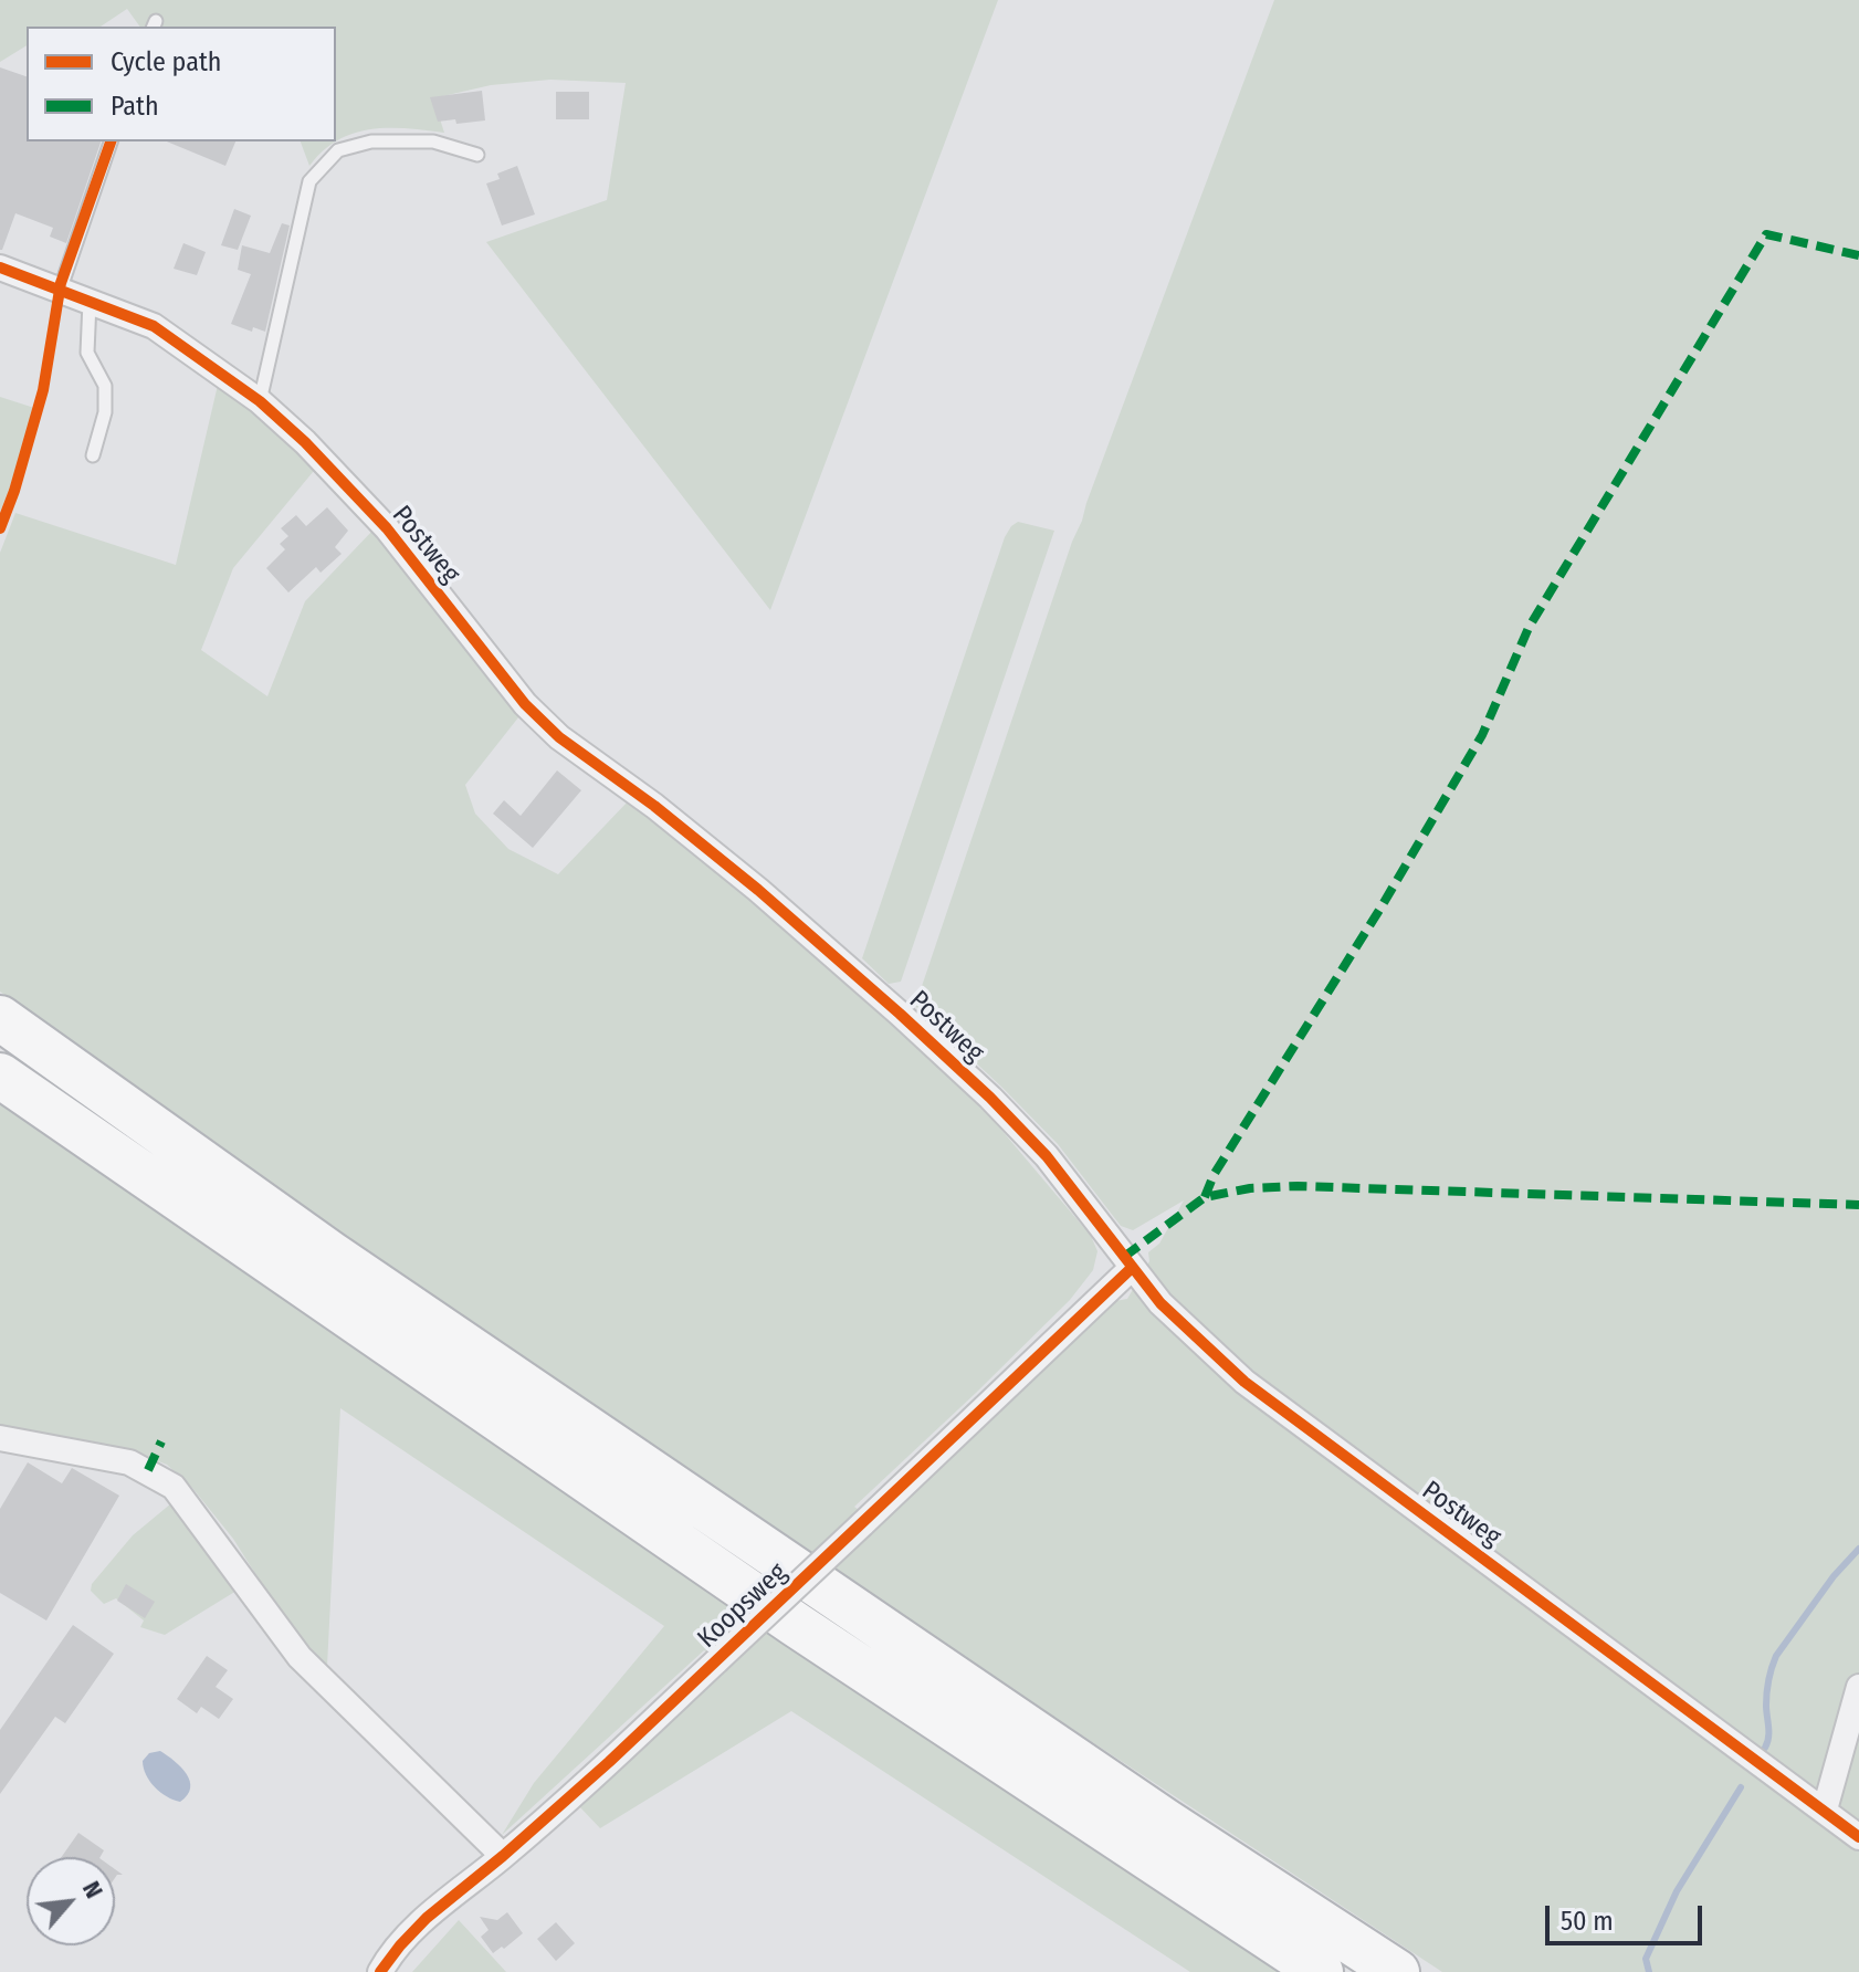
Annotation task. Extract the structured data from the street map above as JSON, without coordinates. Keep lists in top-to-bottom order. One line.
{"streets":{"street":["Postweg","Koopsweg"]},"crossings":[["Postweg","Koopsweg"]],"legend":["Cycle path","Path"],"scale_bar":"50 m","north":"top right"}
